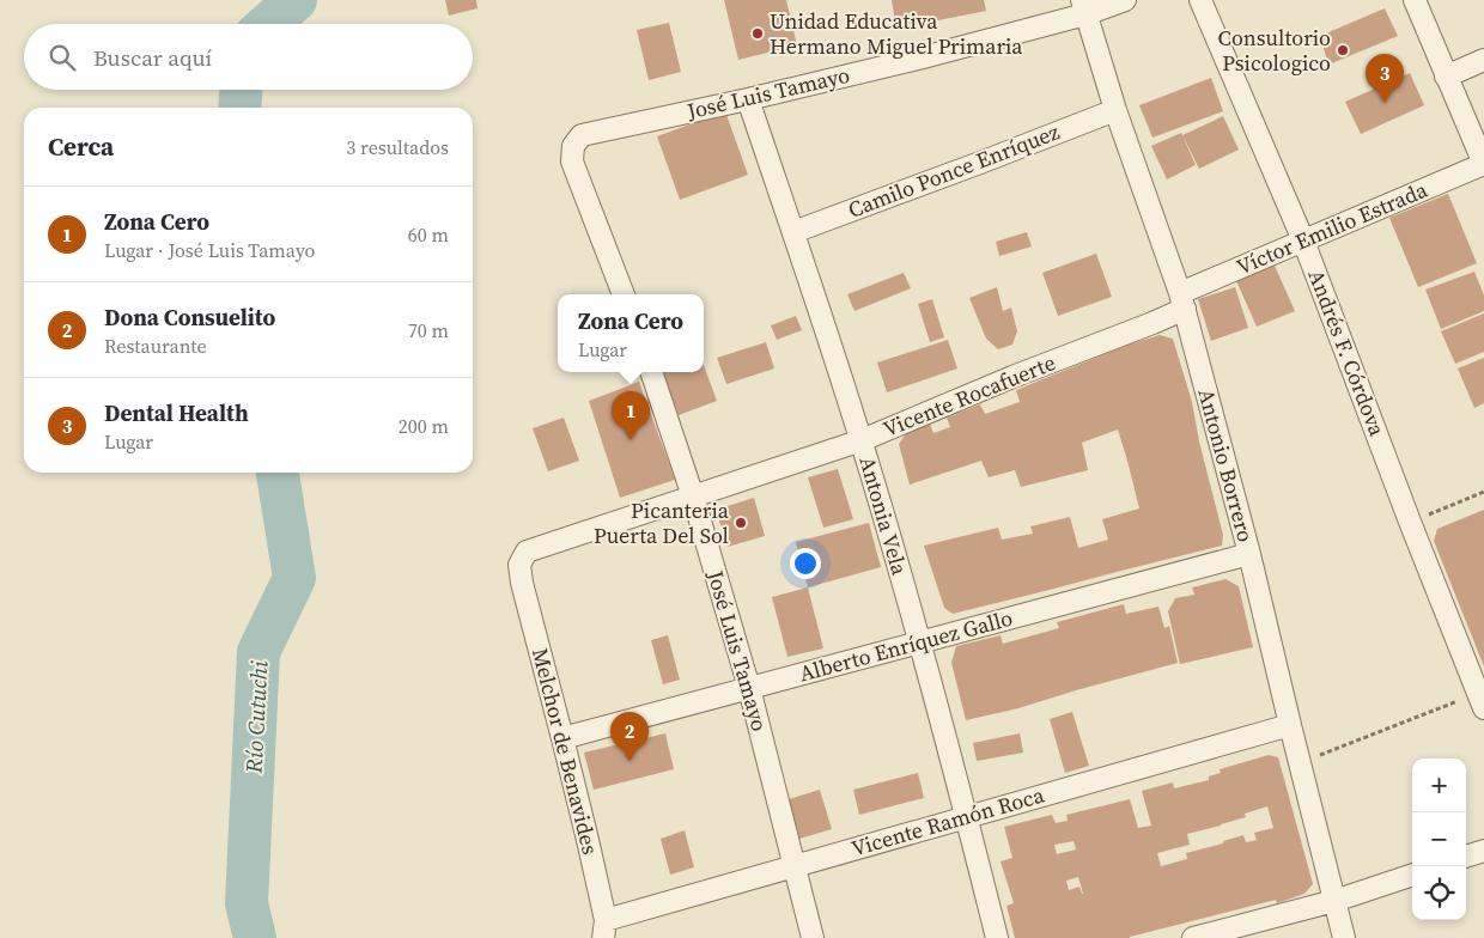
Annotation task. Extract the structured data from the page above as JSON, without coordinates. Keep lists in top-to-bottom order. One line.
{"streets":{"street":["José Luis Tamayo","Camilo Ponce Enríquez","Víctor Emilio Estrada","Andrés F. Córdova","Vicente Rocafuerte","Antonio Borrero","Antonia Vela","Alberto Enríquez Gallo","Melchor de Benavides","Vicente Ramón Roca"]},"crossings":[["José Luis Tamayo","Vicente Rocafuerte"],["José Luis Tamayo","Antonio Borrero"],["José Luis Tamayo","Antonia Vela"],["José Luis Tamayo","Alberto Enríquez Gallo"],["José Luis Tamayo","Vicente Ramón Roca"],["Camilo Ponce Enríquez","Antonio Borrero"],["Camilo Ponce Enríquez","Antonia Vela"],["Víctor Emilio Estrada","Andrés F. Córdova"],["Víctor Emilio Estrada","Vicente Rocafuerte"],["Víctor Emilio Estrada","Antonio Borrero"],["Vicente Rocafuerte","Antonio Borrero"],["Vicente Rocafuerte","Antonia Vela"],["Vicente Rocafuerte","Melchor de Benavides"],["Antonio Borrero","Alberto Enríquez Gallo"],["Antonio Borrero","Vicente Ramón Roca"],["Antonia Vela","Alberto Enríquez Gallo"],["Antonia Vela","Vicente Ramón Roca"],["Alberto Enríquez Gallo","Melchor de Benavides"],["Melchor de Benavides","Vicente Ramón Roca"]],"water":["Río Cutuchi"],"places":["Unidad Educativa Hermano Miguel Primaria","Consultorio Psicologico","Picanteria Puerta Del Sol"],"page":{"search":"Buscar aquí","pins":["3","1","2"],"heading":["Cerca","3 resultados"],"list":[{"mark":"1","name":"Zona Cero","note":"Lugar · José Luis Tamayo","value":"60 m"},{"mark":"2","name":"Dona Consuelito","note":"Restaurante","value":"70 m"},{"mark":"3","name":"Dental Health","note":"Lugar","value":"200 m"}],"popup":["Zona Cero","Lugar"],"map_buttons":["+","−"]}}
